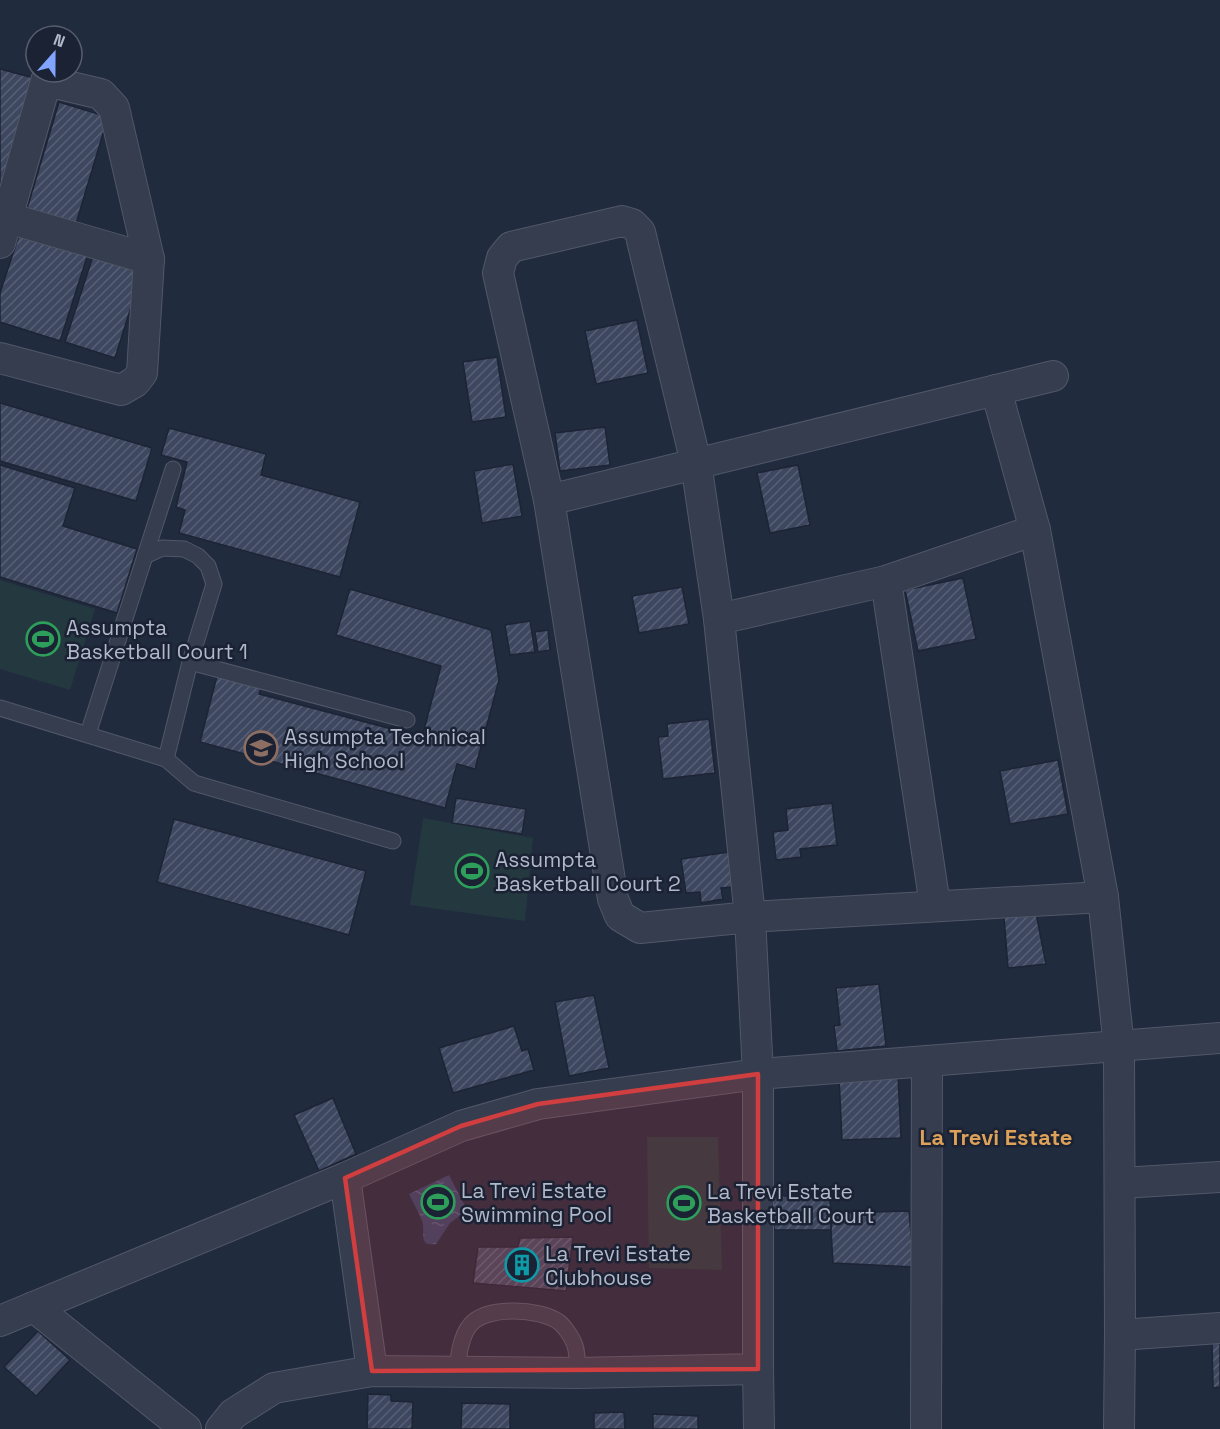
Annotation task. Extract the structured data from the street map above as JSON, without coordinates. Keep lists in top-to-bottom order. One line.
{"districts":["La Trevi Estate"],"places":{"sports":["Assumpta Basketball Court 1","Assumpta Basketball Court 2","La Trevi Estate Swimming Pool","La Trevi Estate Basketball Court"],"school or university":["Assumpta Technical High School"],"building":["La Trevi Estate Clubhouse"]},"north":"top"}
